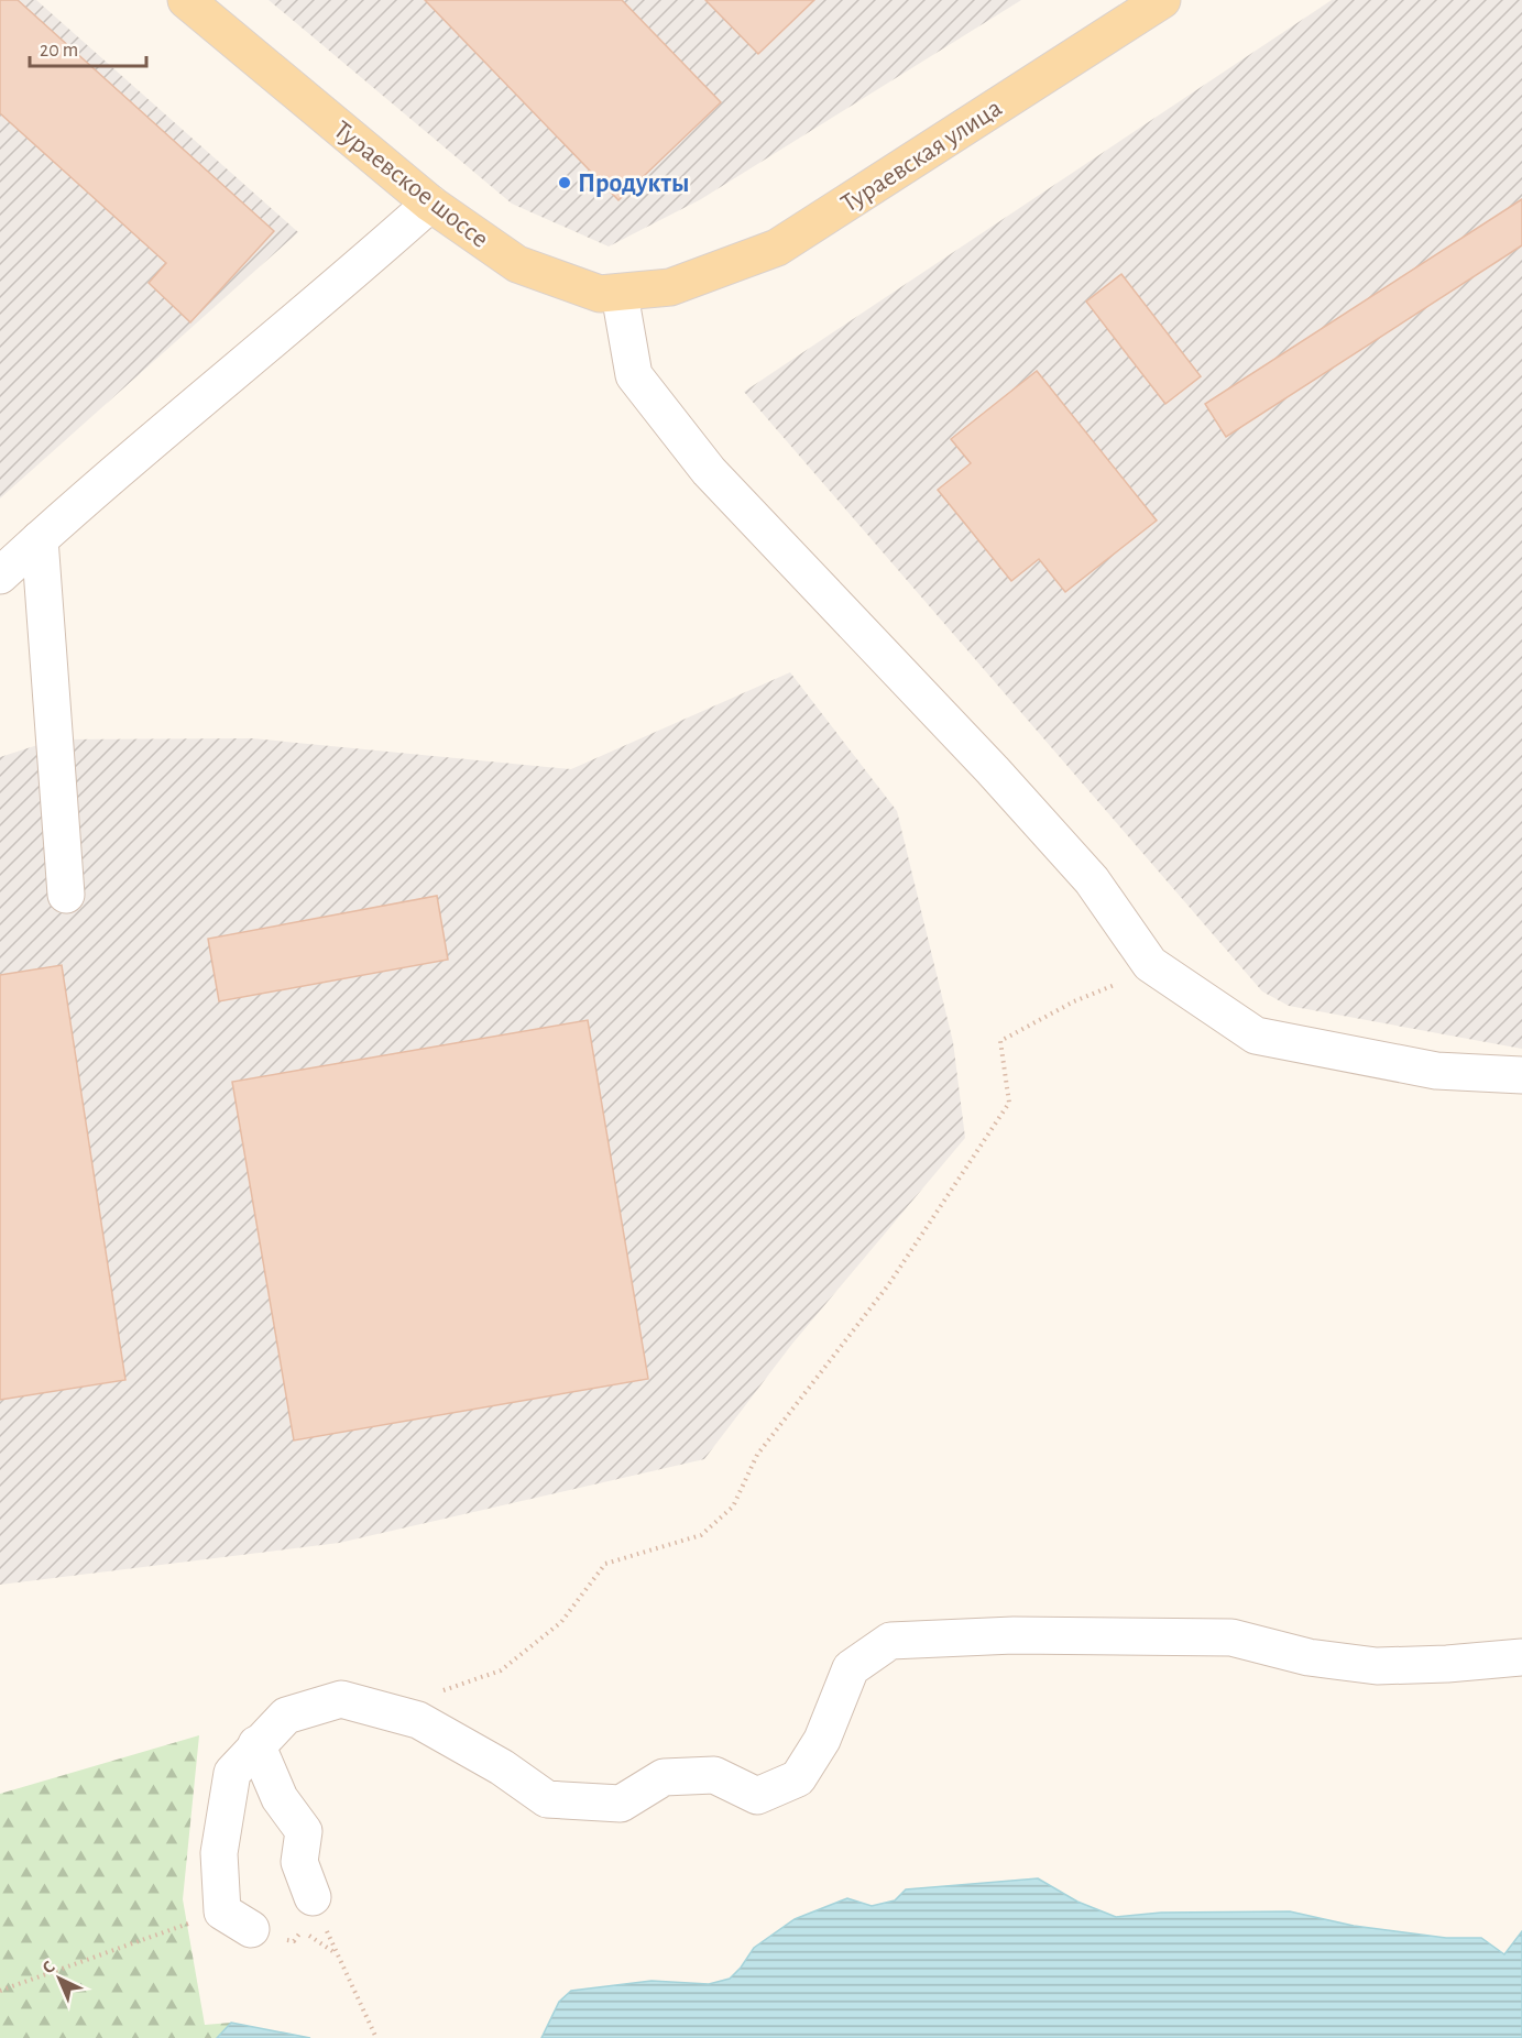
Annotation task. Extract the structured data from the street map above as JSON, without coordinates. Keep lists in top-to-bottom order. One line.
{"streets":{"main road":["Тураевская улица","Тураевское шоссе"]},"crossings":[["Тураевская улица","Тураевское шоссе"]],"places":["Продукты"],"scale_bar":"20 m","north":"top left"}
